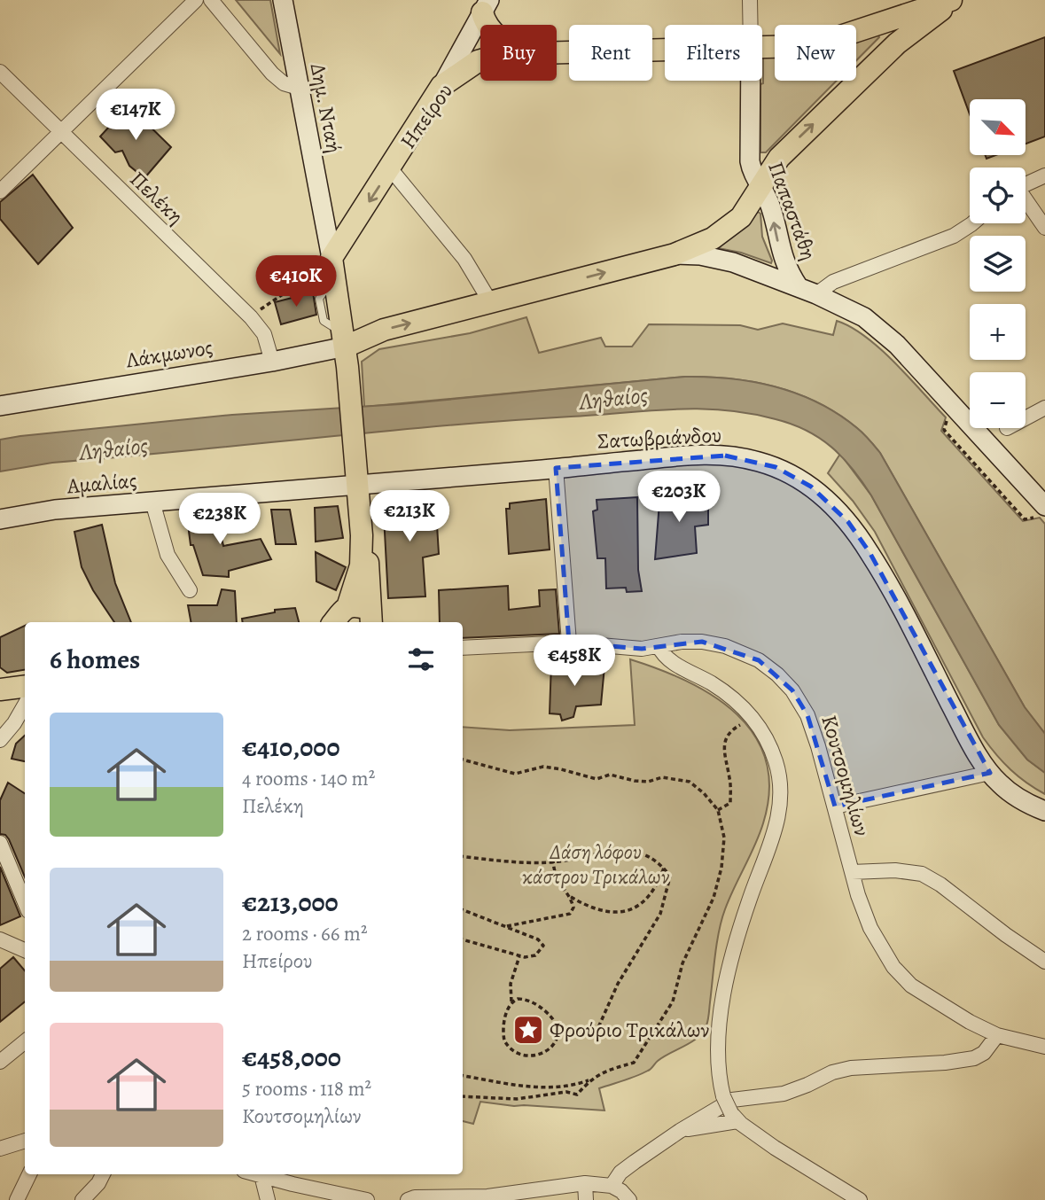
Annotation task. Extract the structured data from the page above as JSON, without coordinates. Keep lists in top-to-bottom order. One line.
{"streets":{"main road":["Ηπείρου"],"street":["Δημ. Νταή","Πελέκη","Παπαστάθη","Λάκμωνος","Σατωβριάνδου","Αμαλίας","Κουτσομηλίων"]},"crossings":[["Δημ. Νταή","Ηπείρου"],["Ηπείρου","Παπαστάθη"],["Ηπείρου","Λάκμωνος"],["Πελέκη","Λάκμωνος"],["Σατωβριάνδου","Αμαλίας"]],"one_way":["Παπαστάθη"],"water":["Ληθαίος"],"parks":["Δάση λόφου κάστρου Τρικάλων"],"places":{"place":["Φρούριο Τρικάλων"]},"north":"bottom right","page":{"chip":["Buy","Rent","Filters","New"],"price":["€147K","€410K","€203K","€213K","€238K","€458K"],"map_buttons":["+","−"],"heading":"6 homes","list":[{"name":"€410,000","note":"4 rooms · 140 m² · Πελέκη"},{"name":"€213,000","note":"2 rooms · 66 m² · Ηπείρου"},{"name":"€458,000","note":"5 rooms · 118 m² · Κουτσομηλίων"}]}}
